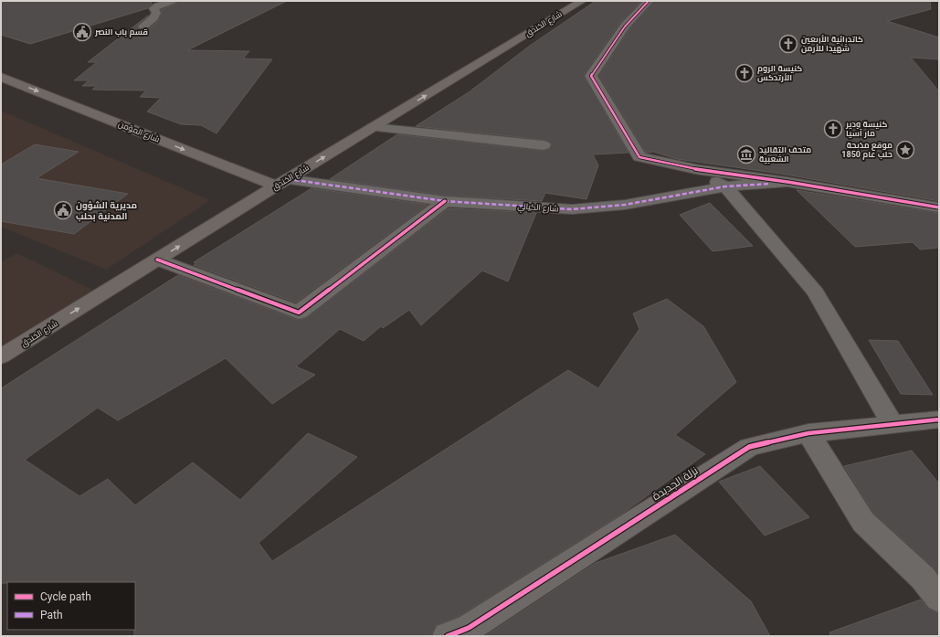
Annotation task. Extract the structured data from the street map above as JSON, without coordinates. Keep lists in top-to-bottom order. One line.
{"streets":{"main road":["شارع الخندق","شارع المؤمن"],"street":["شارع الكيالي","نزلة الجديدة"]},"crossings":[["شارع الخندق","شارع المؤمن"],["شارع الخندق","شارع الكيالي"],["شارع المؤمن","شارع الكيالي"]],"one_way":["شارع الخندق","شارع المؤمن"],"places":{"public building":["قسم باب النصر","مديرية الشؤون المدنية بحلب"],"church":["كاتدرائية الأربعين شهيدا للأرمن","كنيسة الروم الأرتدكس","كنيسة ودير مار آسيا"],"place":["موقع مذبحة حلب عام 1850"],"museum":["متحف التقاليد الشعبية"]},"legend":["Cycle path","Path"]}
